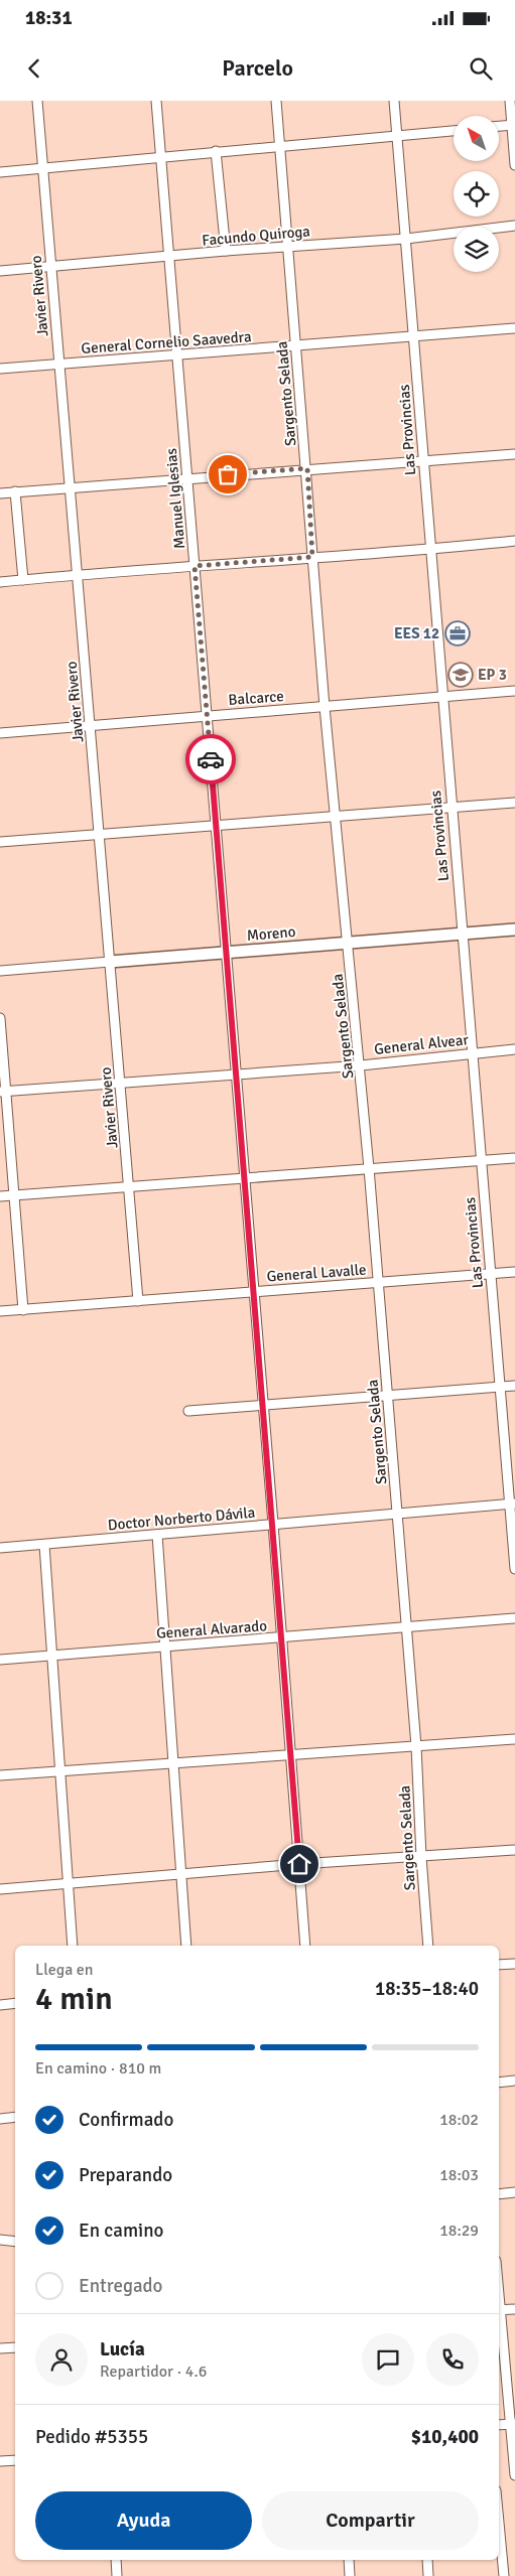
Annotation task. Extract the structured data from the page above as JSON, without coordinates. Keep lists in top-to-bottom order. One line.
{"streets":{"street":["Facundo Quiroga","Javier Rivero","General Cornelio Saavedra","Sargento Selada","Las Provincias","Manuel Iglesias","Balcarce","Moreno","General Alvear","General Lavalle","Doctor Norberto Dávila","General Alvarado"]},"crossings":[["Facundo Quiroga","Javier Rivero"],["Facundo Quiroga","Sargento Selada"],["Facundo Quiroga","Las Provincias"],["Facundo Quiroga","Manuel Iglesias"],["Javier Rivero","General Cornelio Saavedra"],["Javier Rivero","Balcarce"],["Javier Rivero","Moreno"],["Javier Rivero","General Alvear"],["Javier Rivero","General Lavalle"],["General Cornelio Saavedra","Sargento Selada"],["General Cornelio Saavedra","Las Provincias"],["General Cornelio Saavedra","Manuel Iglesias"],["Sargento Selada","Balcarce"],["Sargento Selada","Moreno"],["Sargento Selada","General Alvear"],["Sargento Selada","General Lavalle"],["Sargento Selada","Doctor Norberto Dávila"],["Sargento Selada","General Alvarado"],["Las Provincias","Balcarce"],["Las Provincias","Moreno"],["Las Provincias","General Alvear"],["Las Provincias","General Lavalle"],["Las Provincias","Doctor Norberto Dávila"],["Manuel Iglesias","Balcarce"],["Manuel Iglesias","Moreno"],["Manuel Iglesias","General Alvear"],["Manuel Iglesias","General Lavalle"],["Manuel Iglesias","Doctor Norberto Dávila"],["Manuel Iglesias","General Alvarado"]],"places":{"office":["EES 12"],"school or university":["EP 3"]},"north":"top left","page":{"status":"18:31","header":"Parcelo","heading":["4 min","Llega en","18:35–18:40"],"panel":["Lucía","Repartidor · 4.6","Pedido #5355","$10,400"],"bar":"En camino · 810 m","list":[["Confirmado","18:02"],["Preparando","18:03"],["En camino","18:29"],"Entregado"],"buttons":["Ayuda","Compartir"]}}
